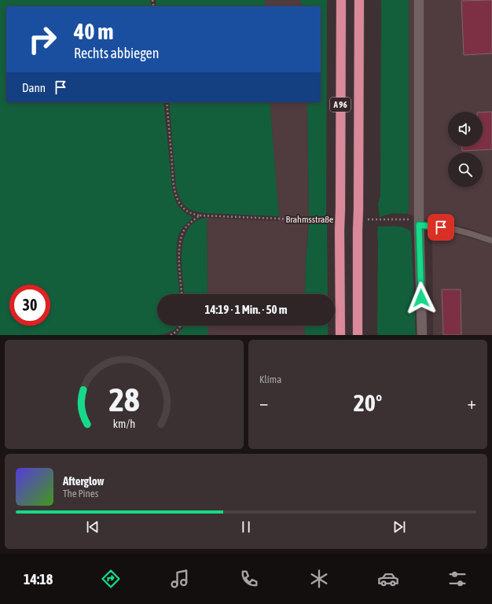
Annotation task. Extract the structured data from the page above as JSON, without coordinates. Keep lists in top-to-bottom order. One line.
{"streets":{"highway":["A 96"],"path":["Brahmsstraße"]},"page":{"turn":["40 m","Rechts abbiegen"],"then":"Dann","limit":"30","trip":"14:19 · 1 Min. · 50 m","tile":"Klima","heat":["−","20°","+"],"song":["Afterglow","The Pines"],"tabs":"14:18","gauge":["28","km/h"]}}
